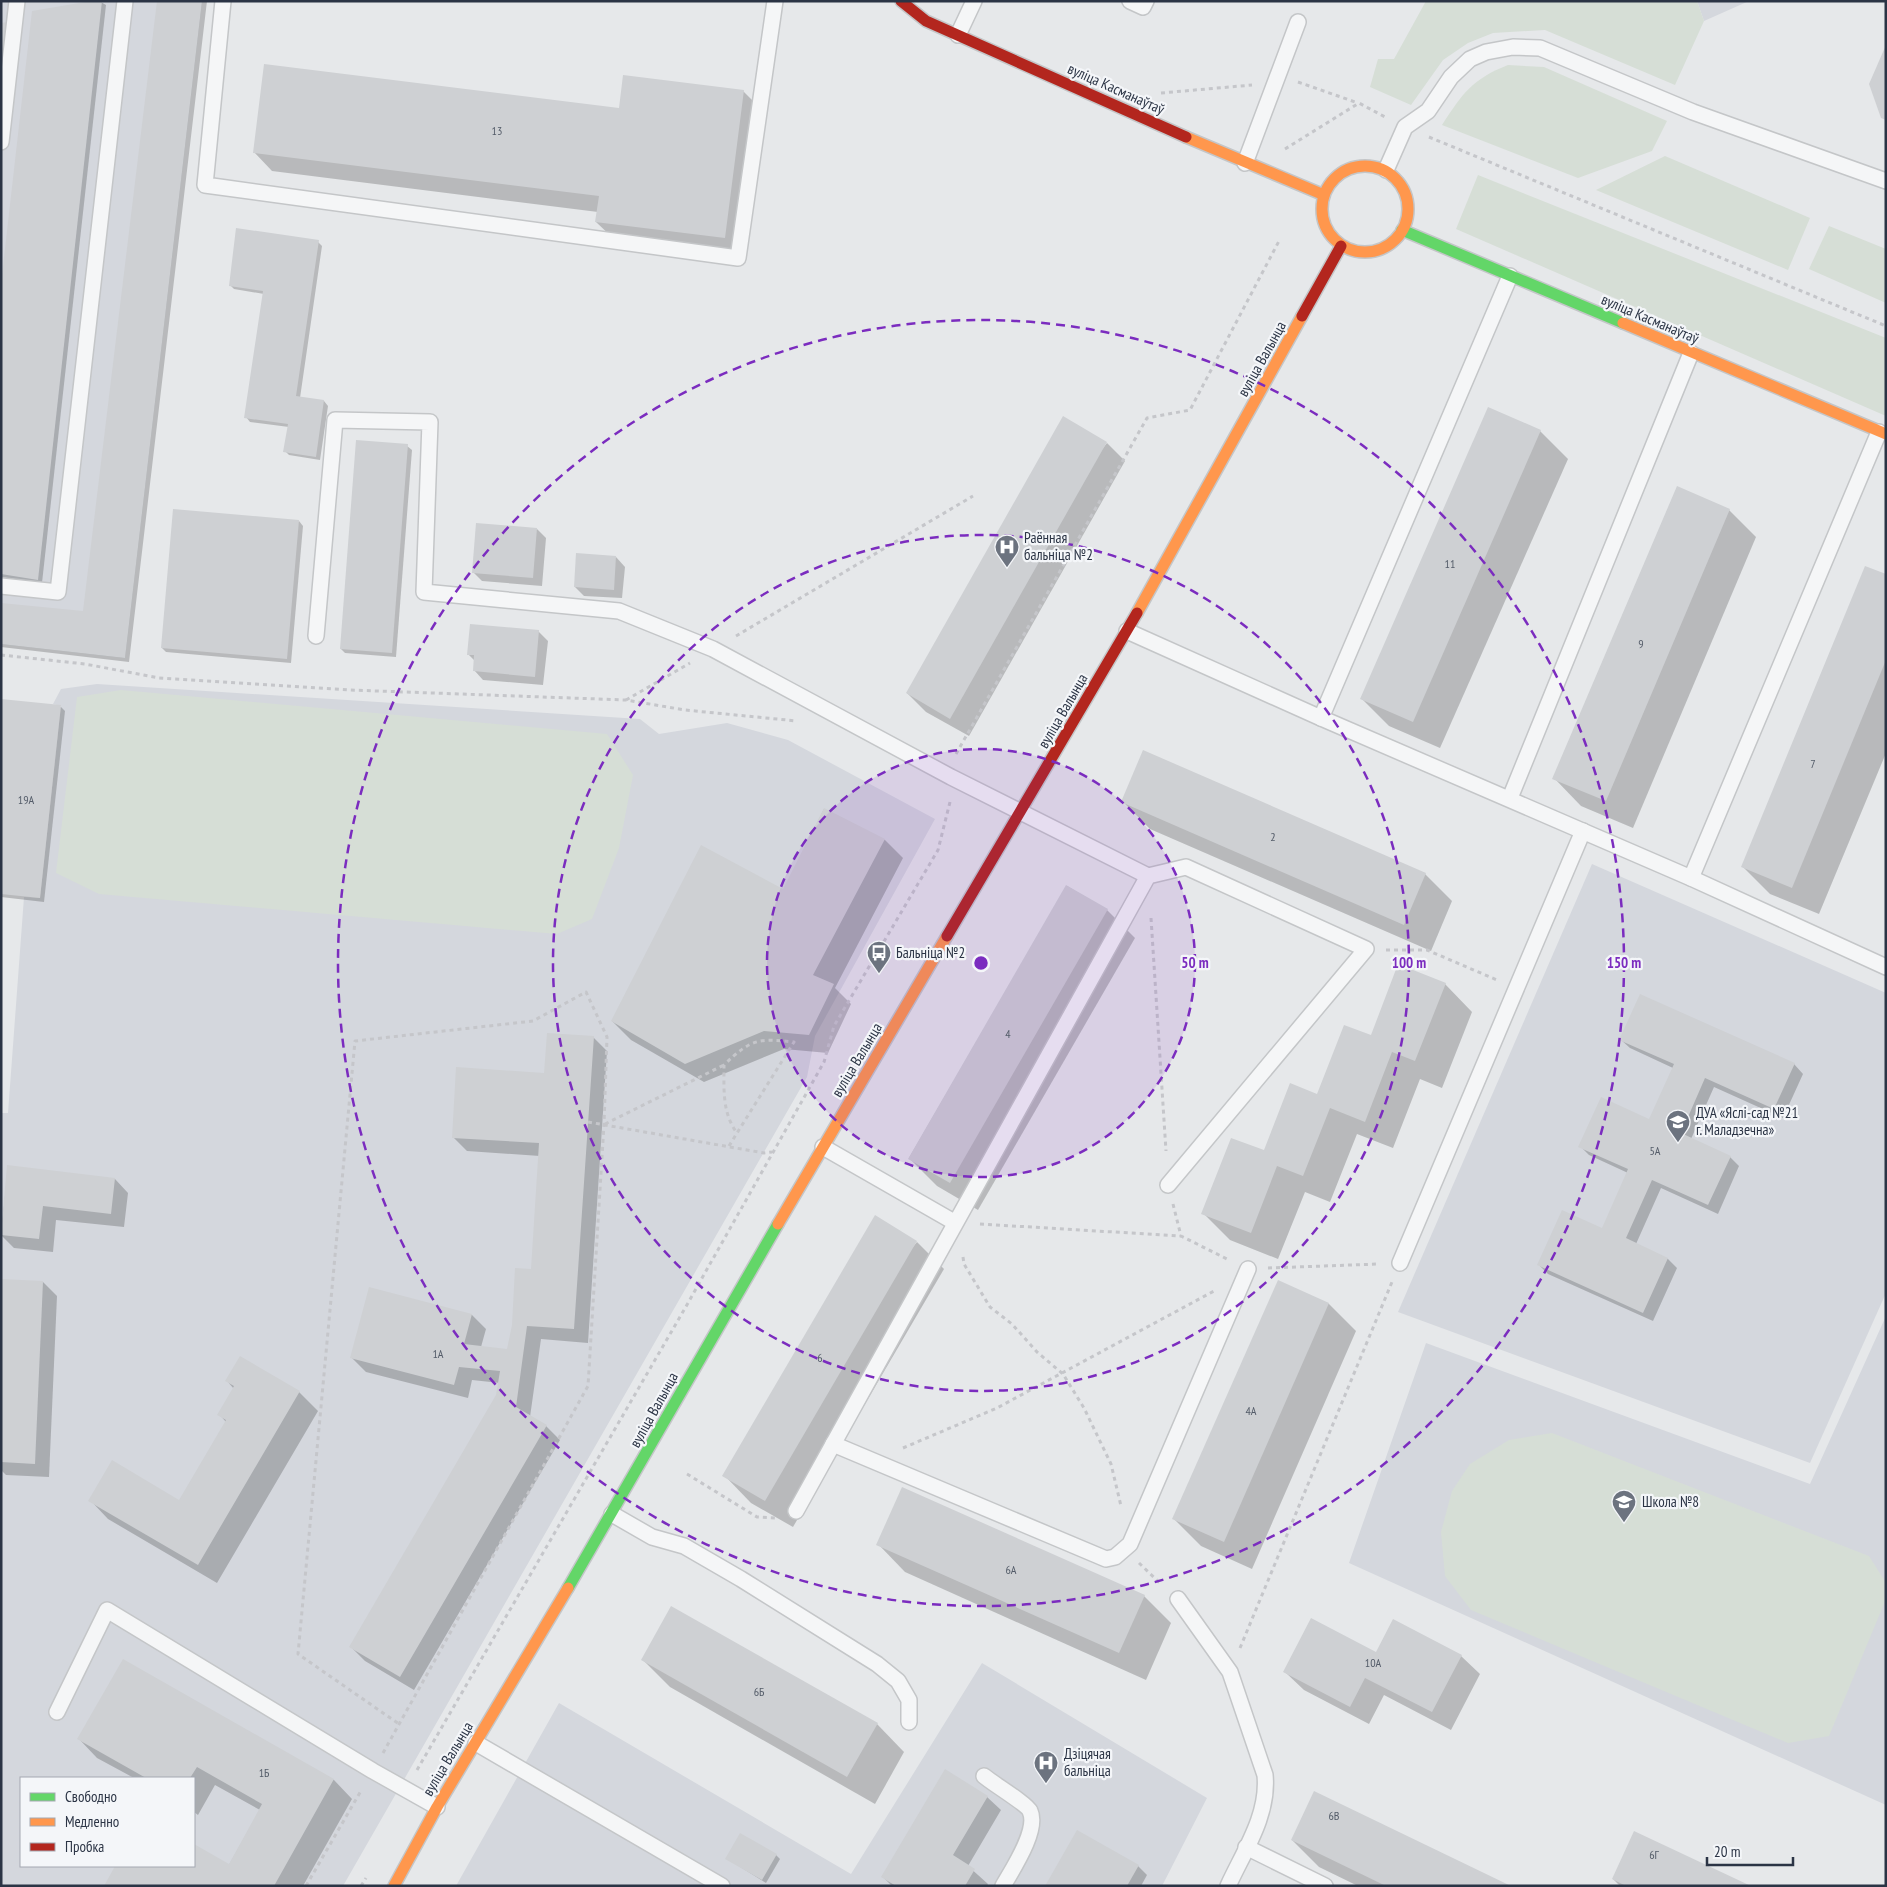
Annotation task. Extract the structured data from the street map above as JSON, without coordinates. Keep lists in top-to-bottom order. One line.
{"streets":{"street":["вуліца Касманаўтаў","вуліца Валынца"]},"crossings":[["вуліца Касманаўтаў","вуліца Валынца"]],"places":{"hospital":["Раённая бальніца №2","Дзіцячая бальніца"],"bus stop":["Бальніца №2"],"school or university":["ДУА «Яслі-сад №21 г. Маладзечна»","Школа №8"]},"house_numbers":["13","11","9","7","19А","2","4","5А","1А","6","4А","6А","10А","6Б","1Б","6В","6Г"],"legend":["Свободно","Медленно","Пробка"],"scale_bar":"20 m","rings":["50 m","100 m","150 m"]}
